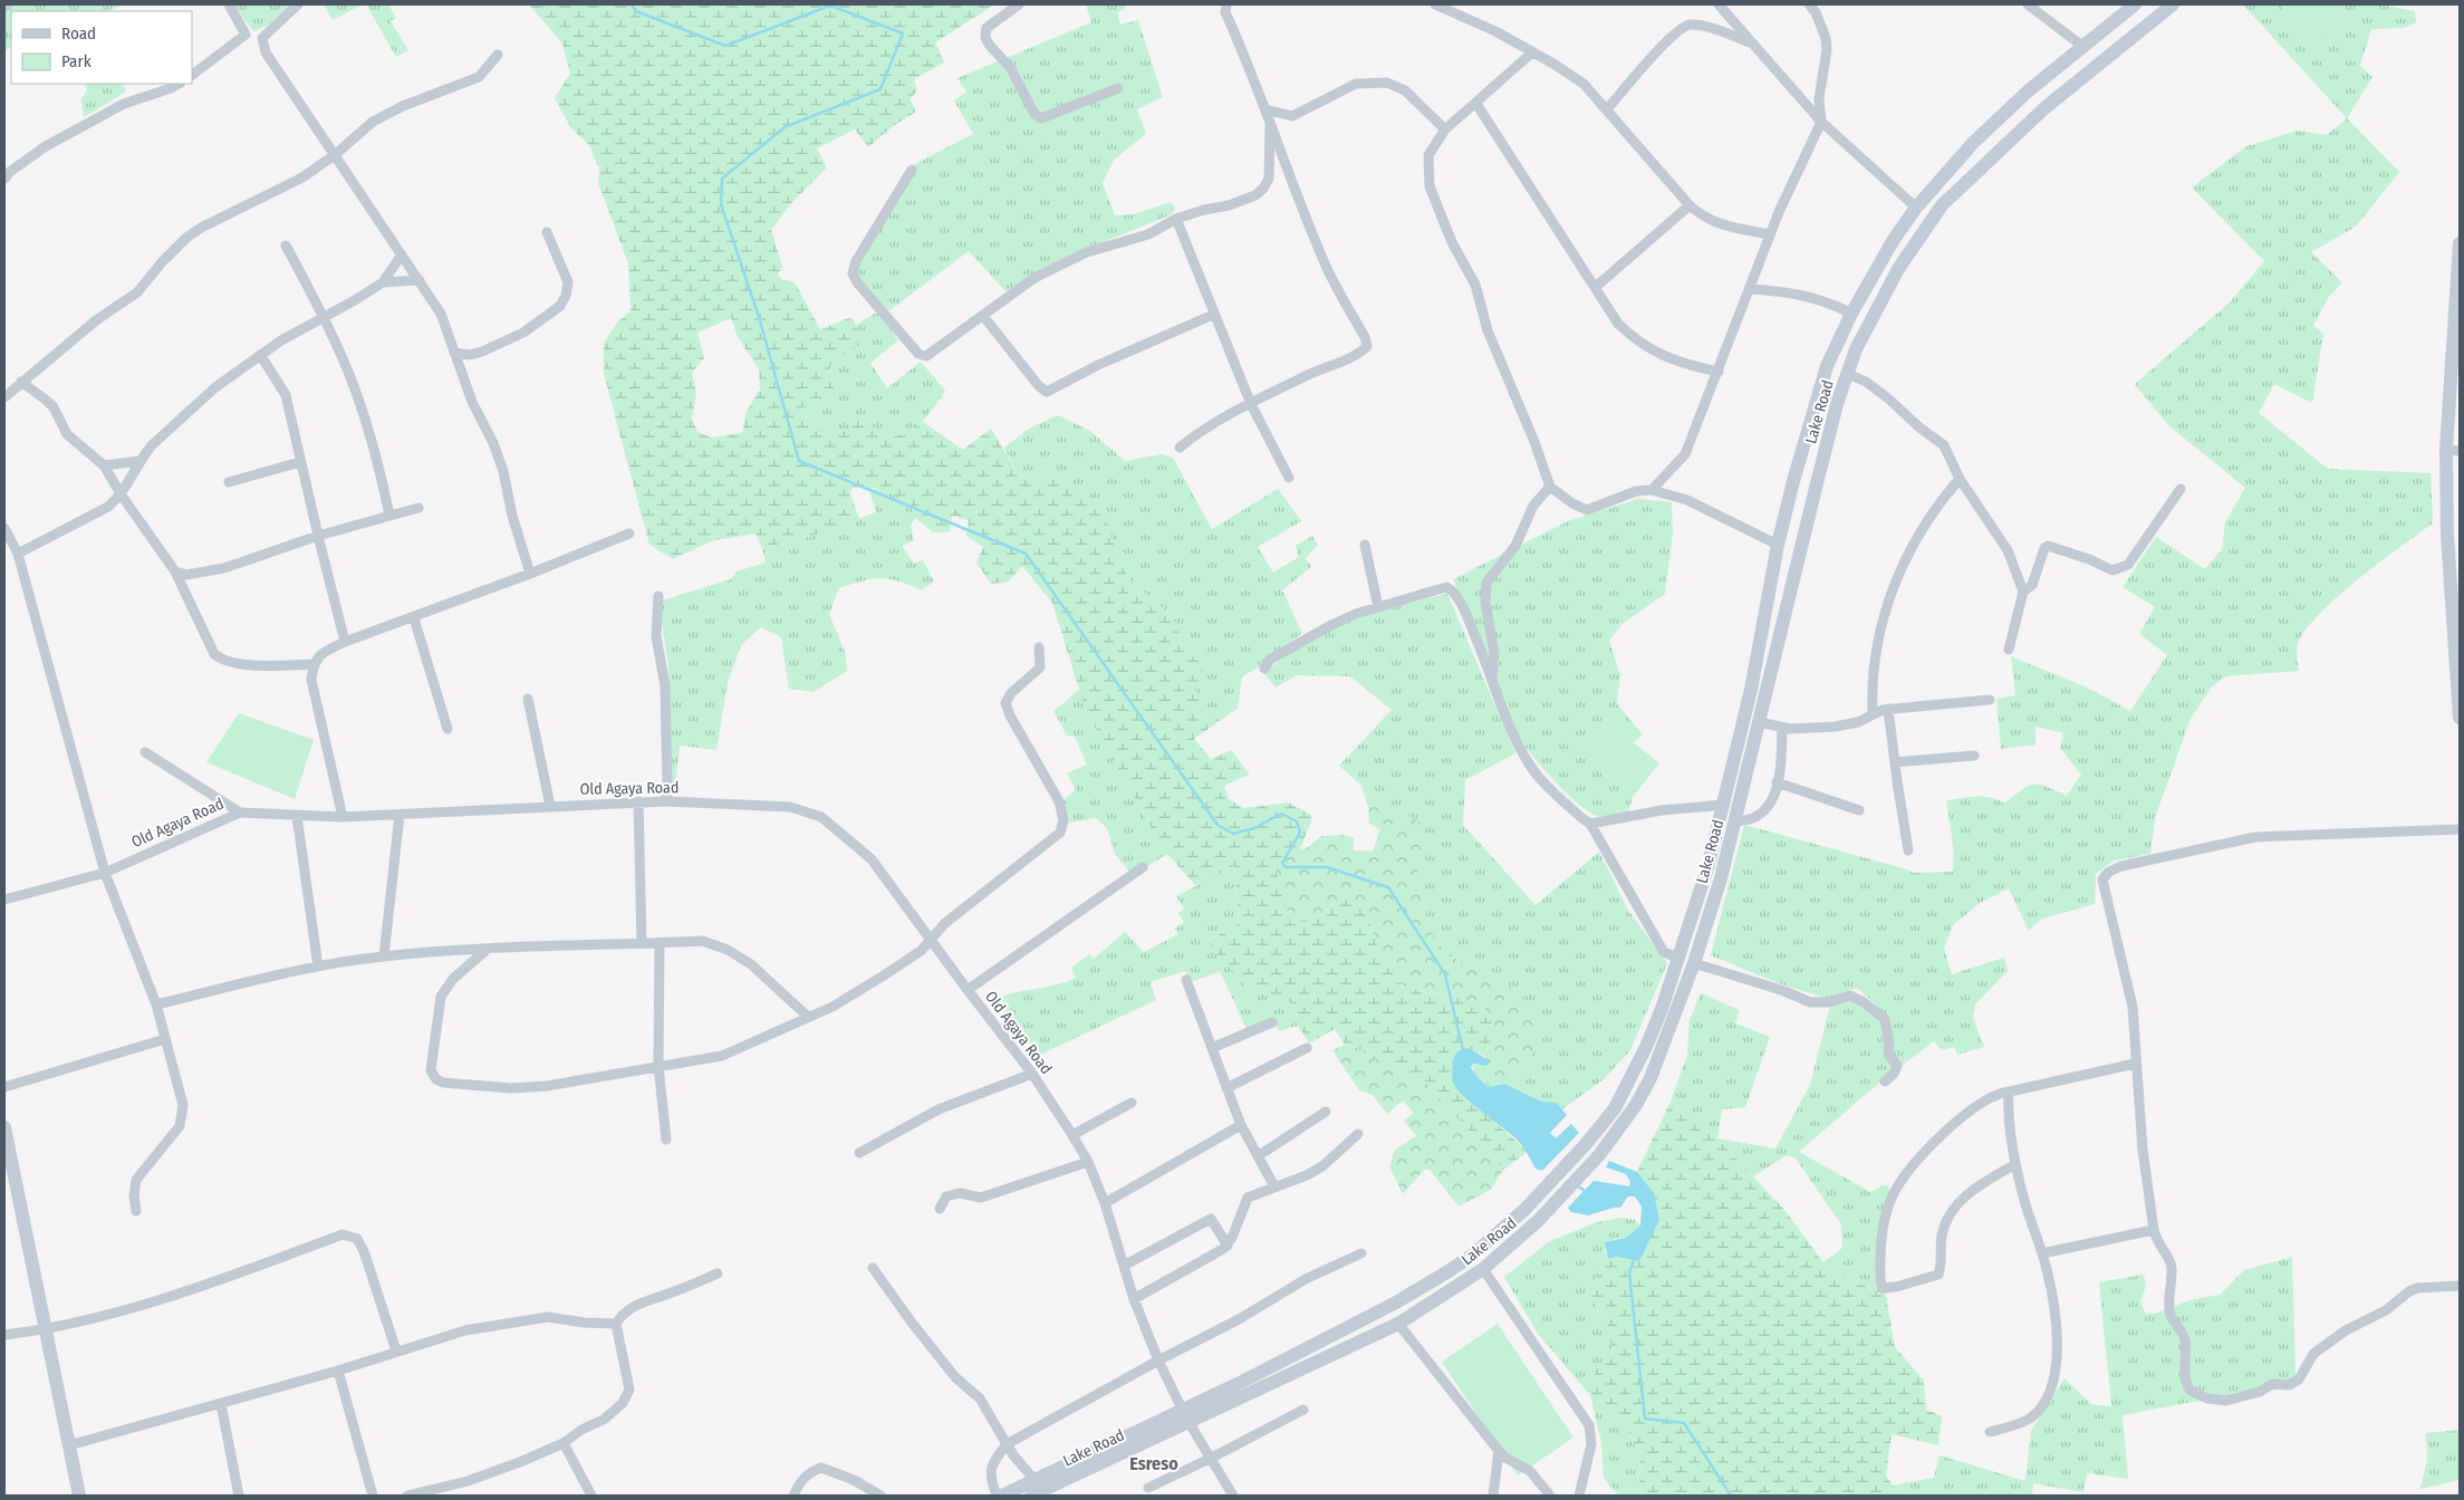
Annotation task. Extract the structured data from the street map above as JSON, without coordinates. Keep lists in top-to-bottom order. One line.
{"streets":{"main road":["Lake Road"],"street":["Old Agaya Road"]},"crossings":[["Lake Road","Old Agaya Road"]],"districts":["Esreso"],"legend":["Road","Park"]}
